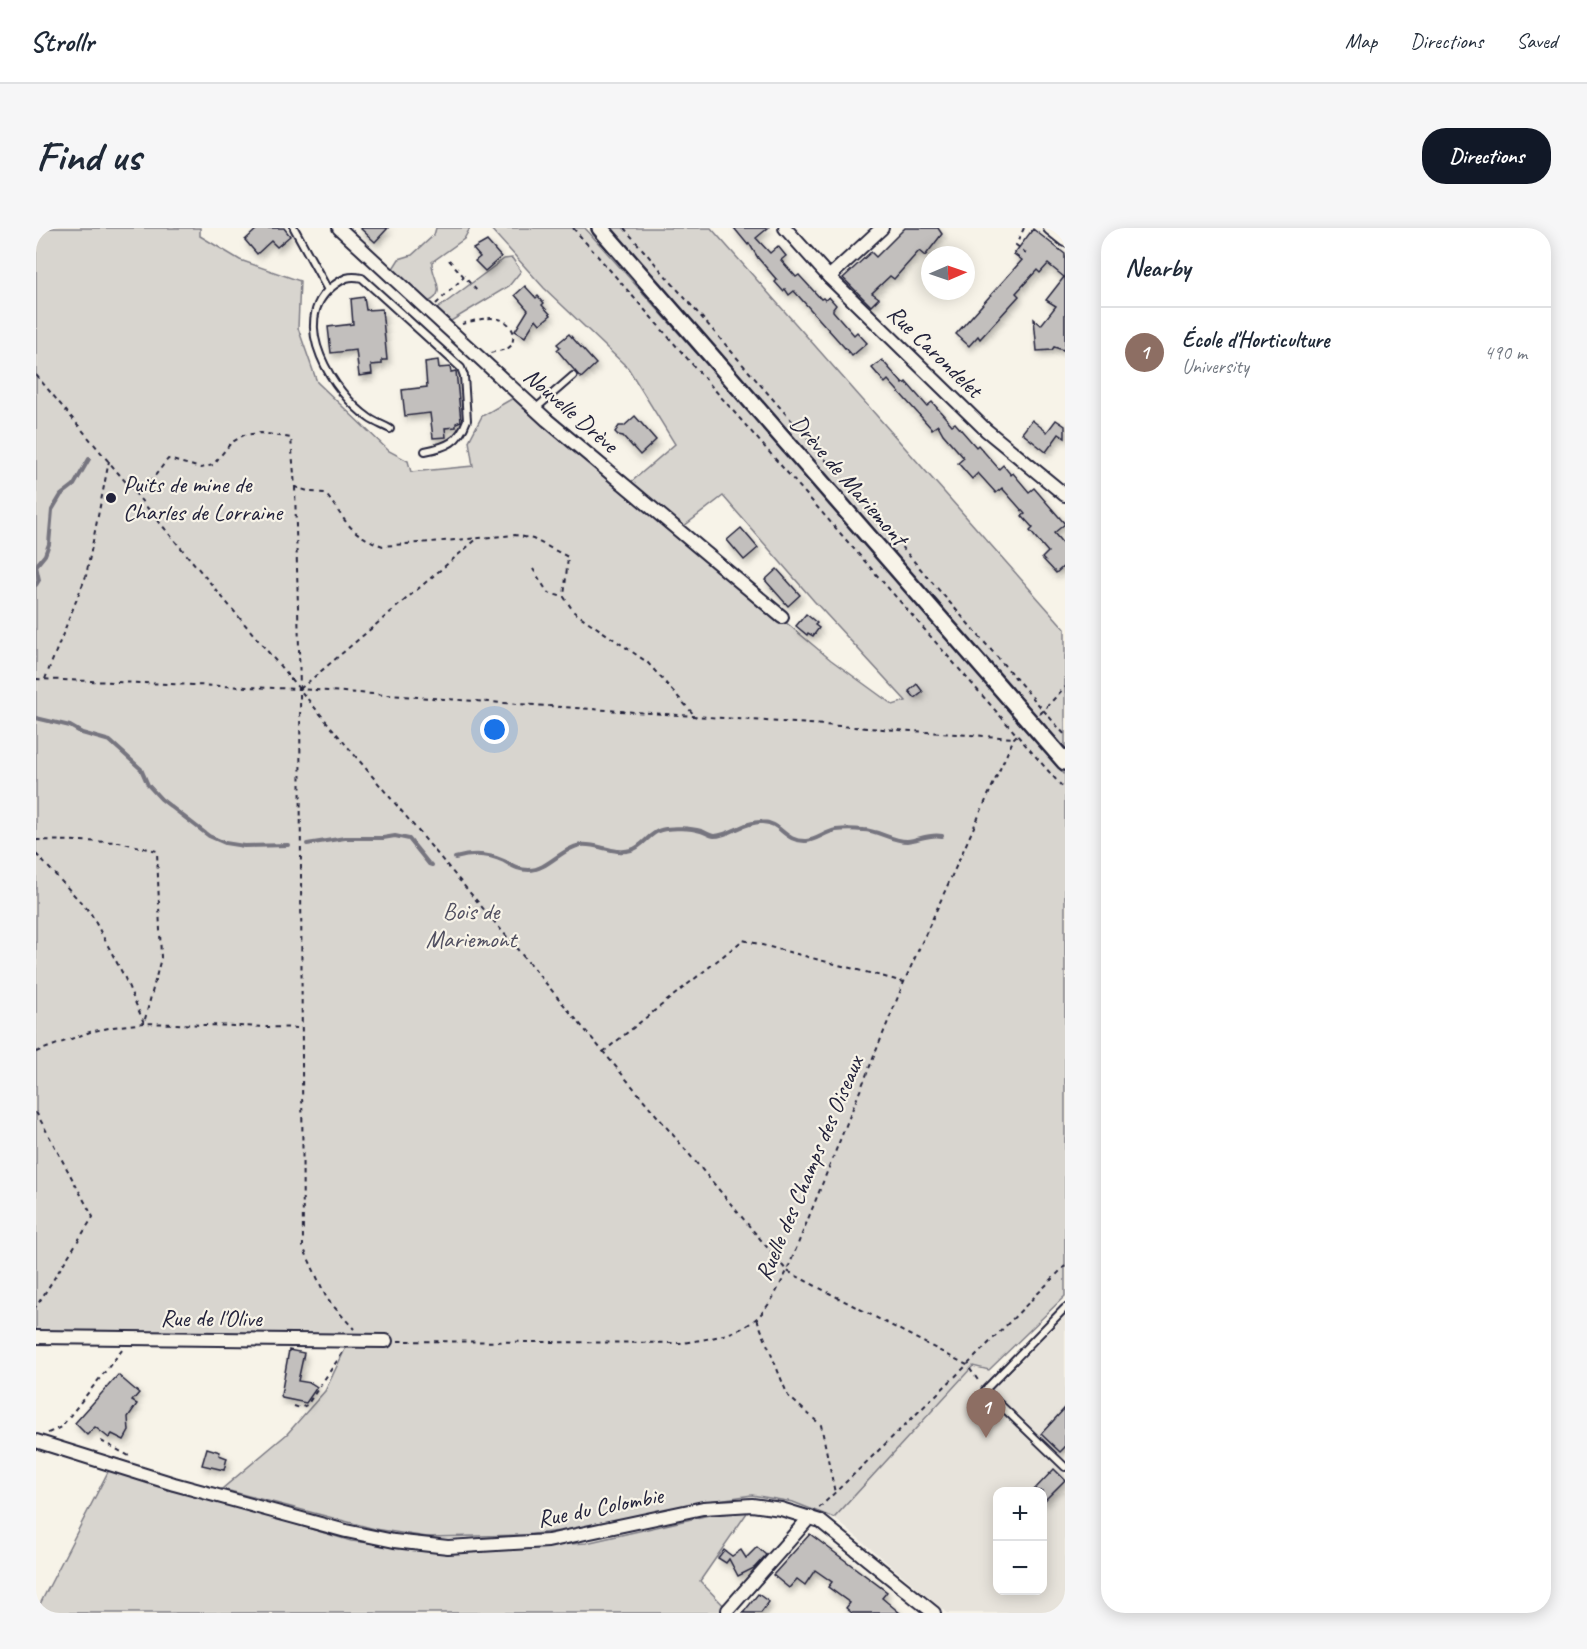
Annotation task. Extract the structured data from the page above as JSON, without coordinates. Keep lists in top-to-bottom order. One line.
{"streets":{"street":["Rue Carondelet","Nouvelle Drève","Drève de Mariemont","Rue de l'Olive","Rue du Colombie"],"path":["Ruelle des Champs des Oiseaux"]},"crossings":[["Drève de Mariemont","Ruelle des Champs des Oiseaux"],["Ruelle des Champs des Oiseaux","Rue de l'Olive"]],"parks":["Bois de Mariemont"],"places":["Puits de mine de Charles de Lorraine"],"north":"right","page":{"header":"Strollr","nav":["Map","Directions","Saved"],"buttons":"Directions","title":"Find us","heading":"Nearby","list":[{"mark":"1","name":"École d'Horticulture","note":"University","value":"490 m"}],"pins":"1","map_buttons":["+","−"]}}
